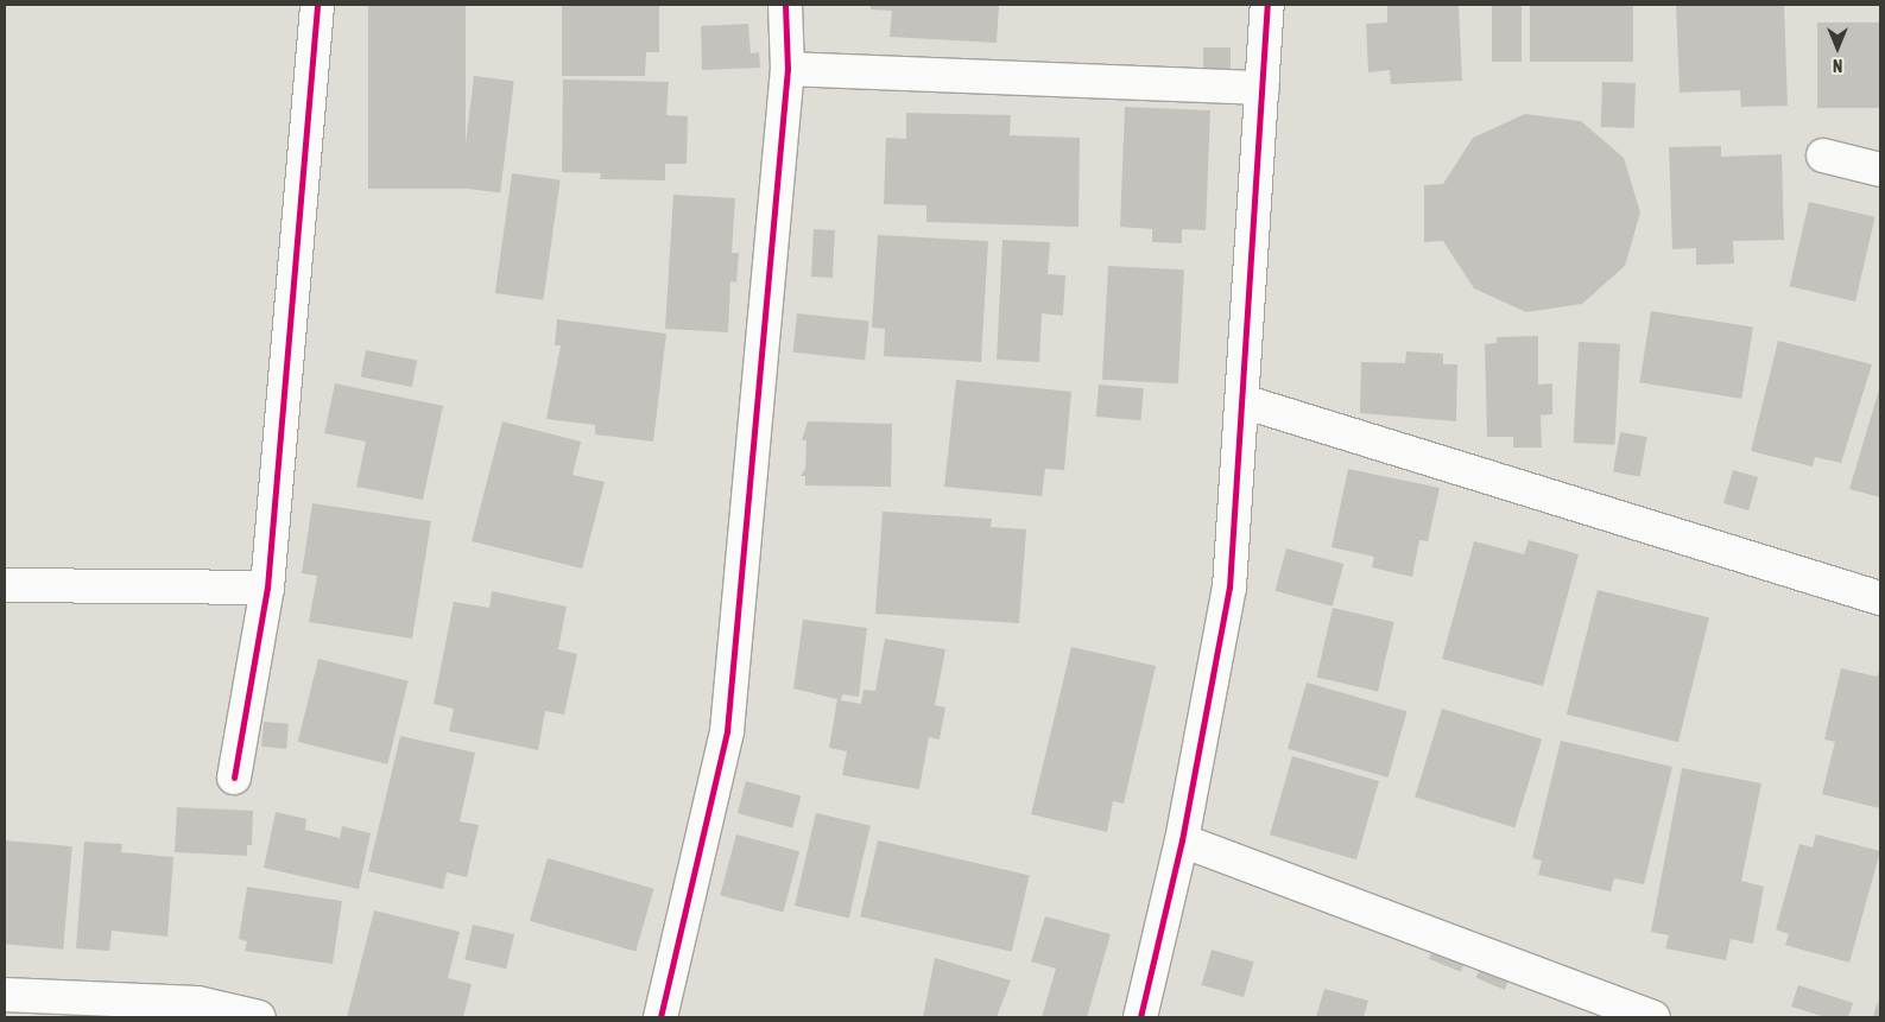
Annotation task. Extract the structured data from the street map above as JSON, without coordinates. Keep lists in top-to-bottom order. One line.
{"north":"bottom"}
